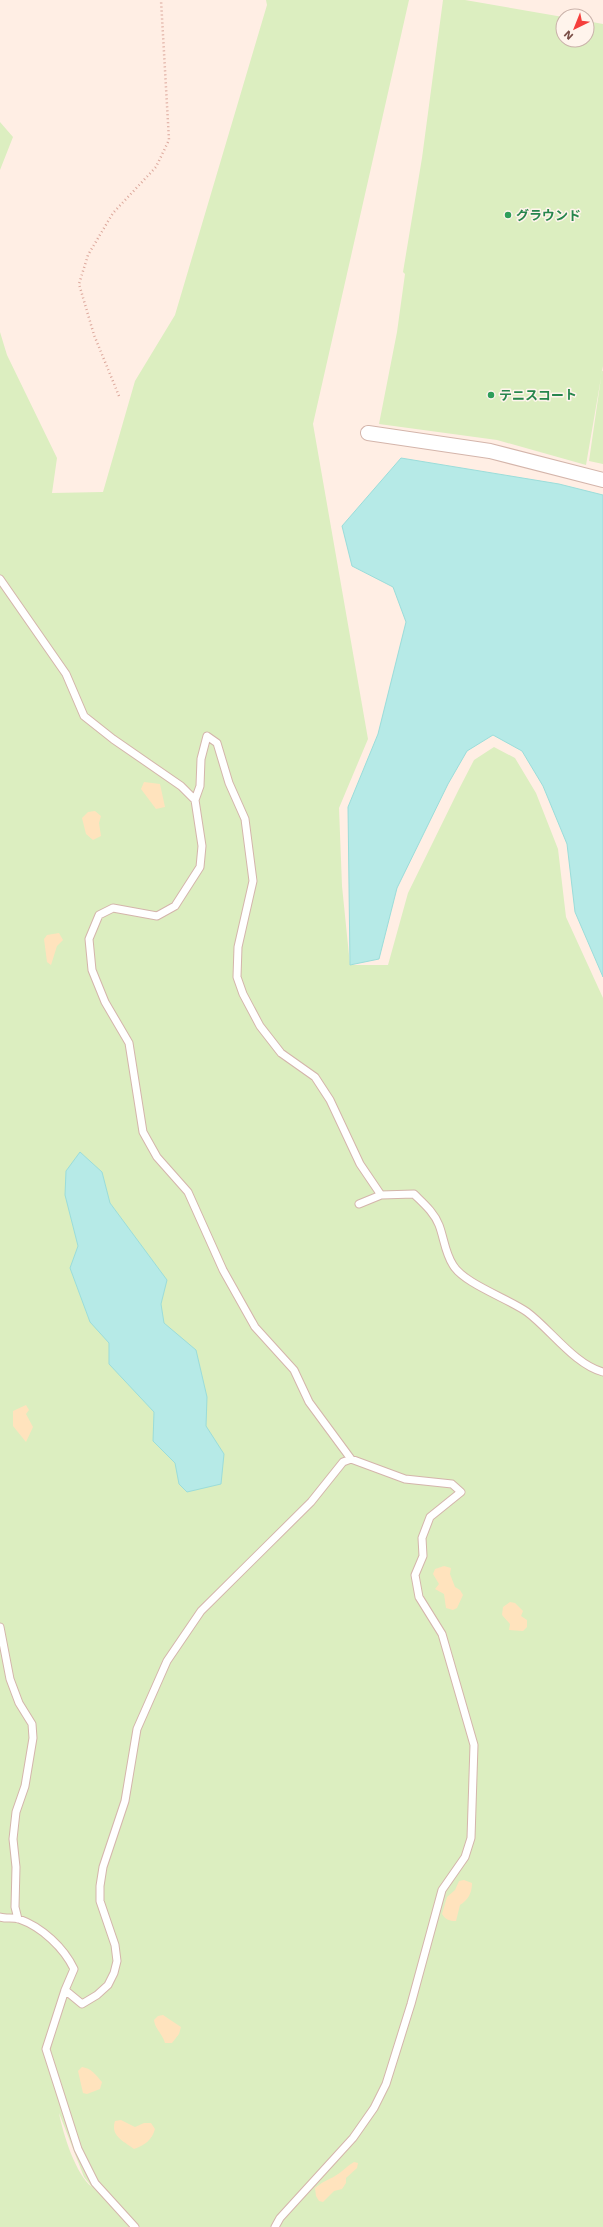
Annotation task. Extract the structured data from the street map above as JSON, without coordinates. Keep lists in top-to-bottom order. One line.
{"places":["グラウンド","テニスコート"],"north":"bottom left"}
